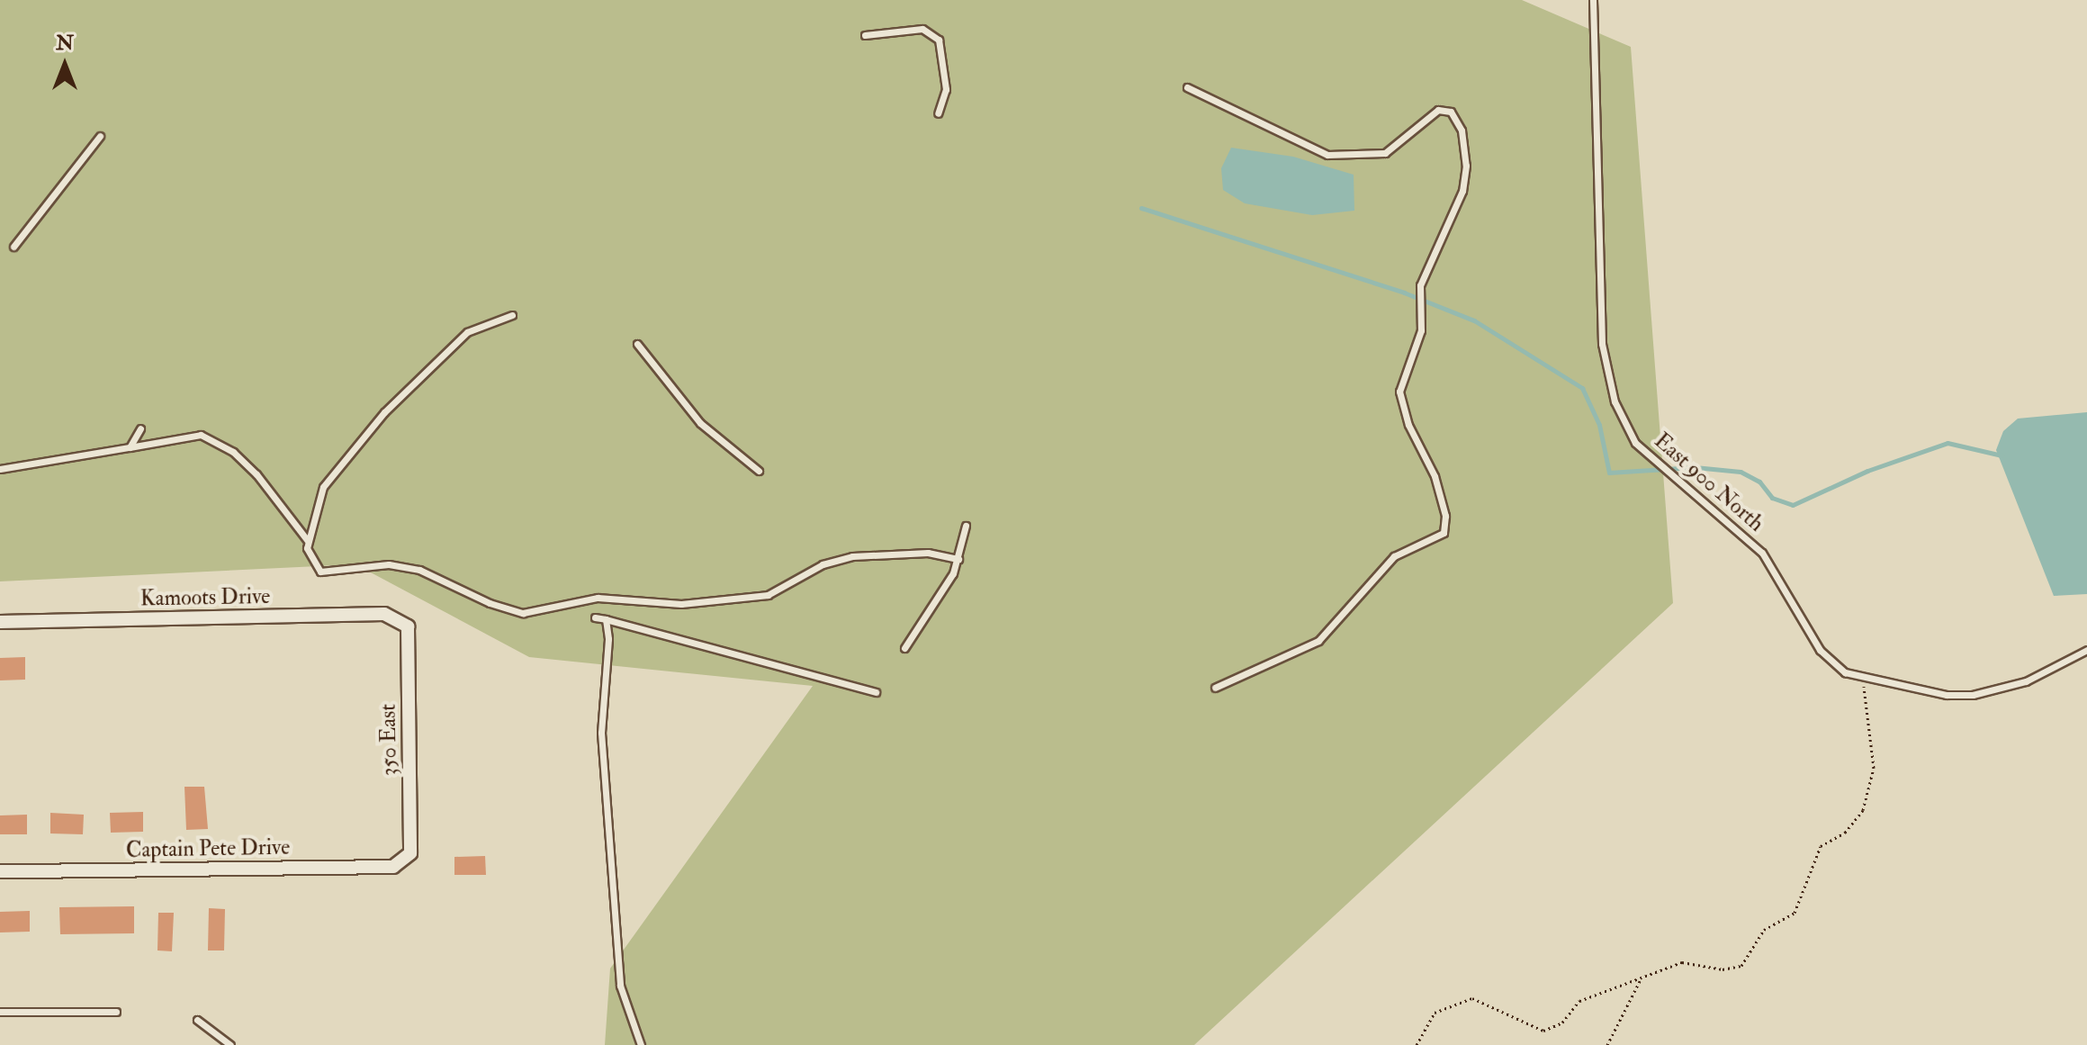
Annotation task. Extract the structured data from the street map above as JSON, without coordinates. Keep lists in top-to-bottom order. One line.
{"streets":{"street":["Kamoots Drive","350 East","Captain Pete Drive"],"lane":["East 900 North"]},"crossings":[["Kamoots Drive","350 East"],["350 East","Captain Pete Drive"]],"north":"top"}
